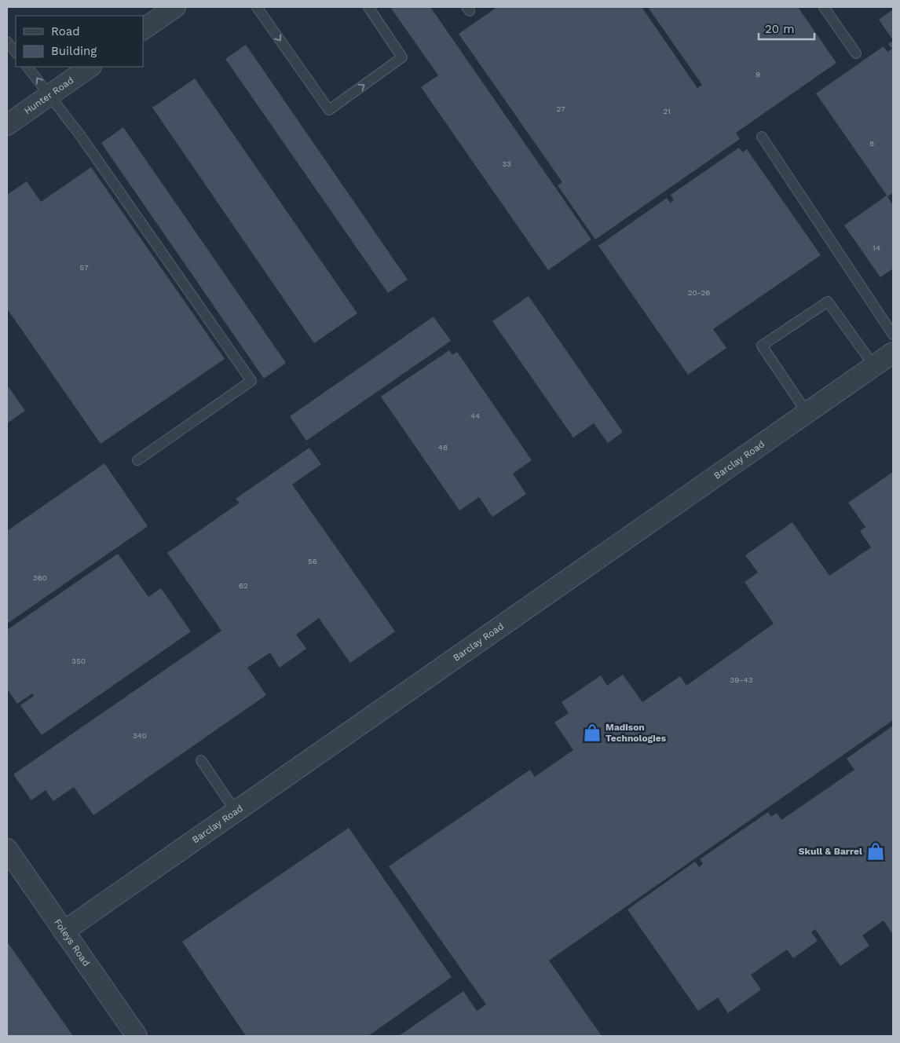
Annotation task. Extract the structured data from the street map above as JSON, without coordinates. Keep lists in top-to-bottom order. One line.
{"streets":{"street":["Hunter Road","Barclay Road","Foleys Road"]},"crossings":[["Barclay Road","Foleys Road"]],"places":{"shop":["Madison Technologies","Skull & Barrel"]},"house_numbers":["9","27","21","8","33","14","57","20-26","44","48","56","360","62","350","39-43","340"],"legend":["Road","Building"],"scale_bar":"20 m"}
